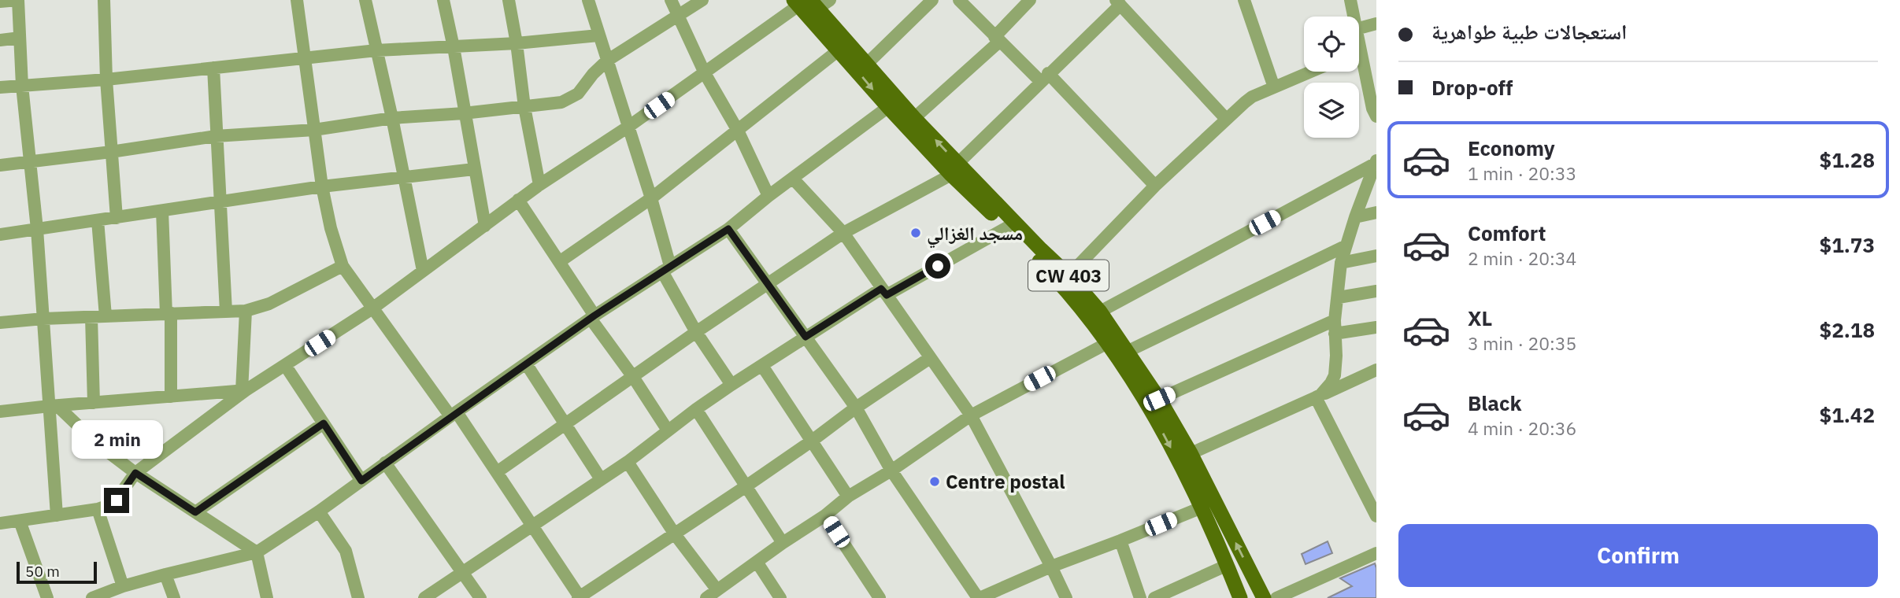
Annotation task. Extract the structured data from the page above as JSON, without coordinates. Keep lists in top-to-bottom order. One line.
{"streets":{"main road":["CW 403"]},"places":["مسجد الغزالي","Centre postal"],"scale_bar":"50 m","page":{"banner":["استعجالات طبية طواهرية","Drop-off"],"list":[{"name":"Economy","note":"1 min · 20:33","value":"$1.28"},{"name":"Comfort","note":"2 min · 20:34","value":"$1.73"},{"name":"XL","note":"3 min · 20:35","value":"$2.18"},{"name":"Black","note":"4 min · 20:36","value":"$1.42"}],"bubble":"2 min","buttons":"Confirm","scale":"50 m"}}
